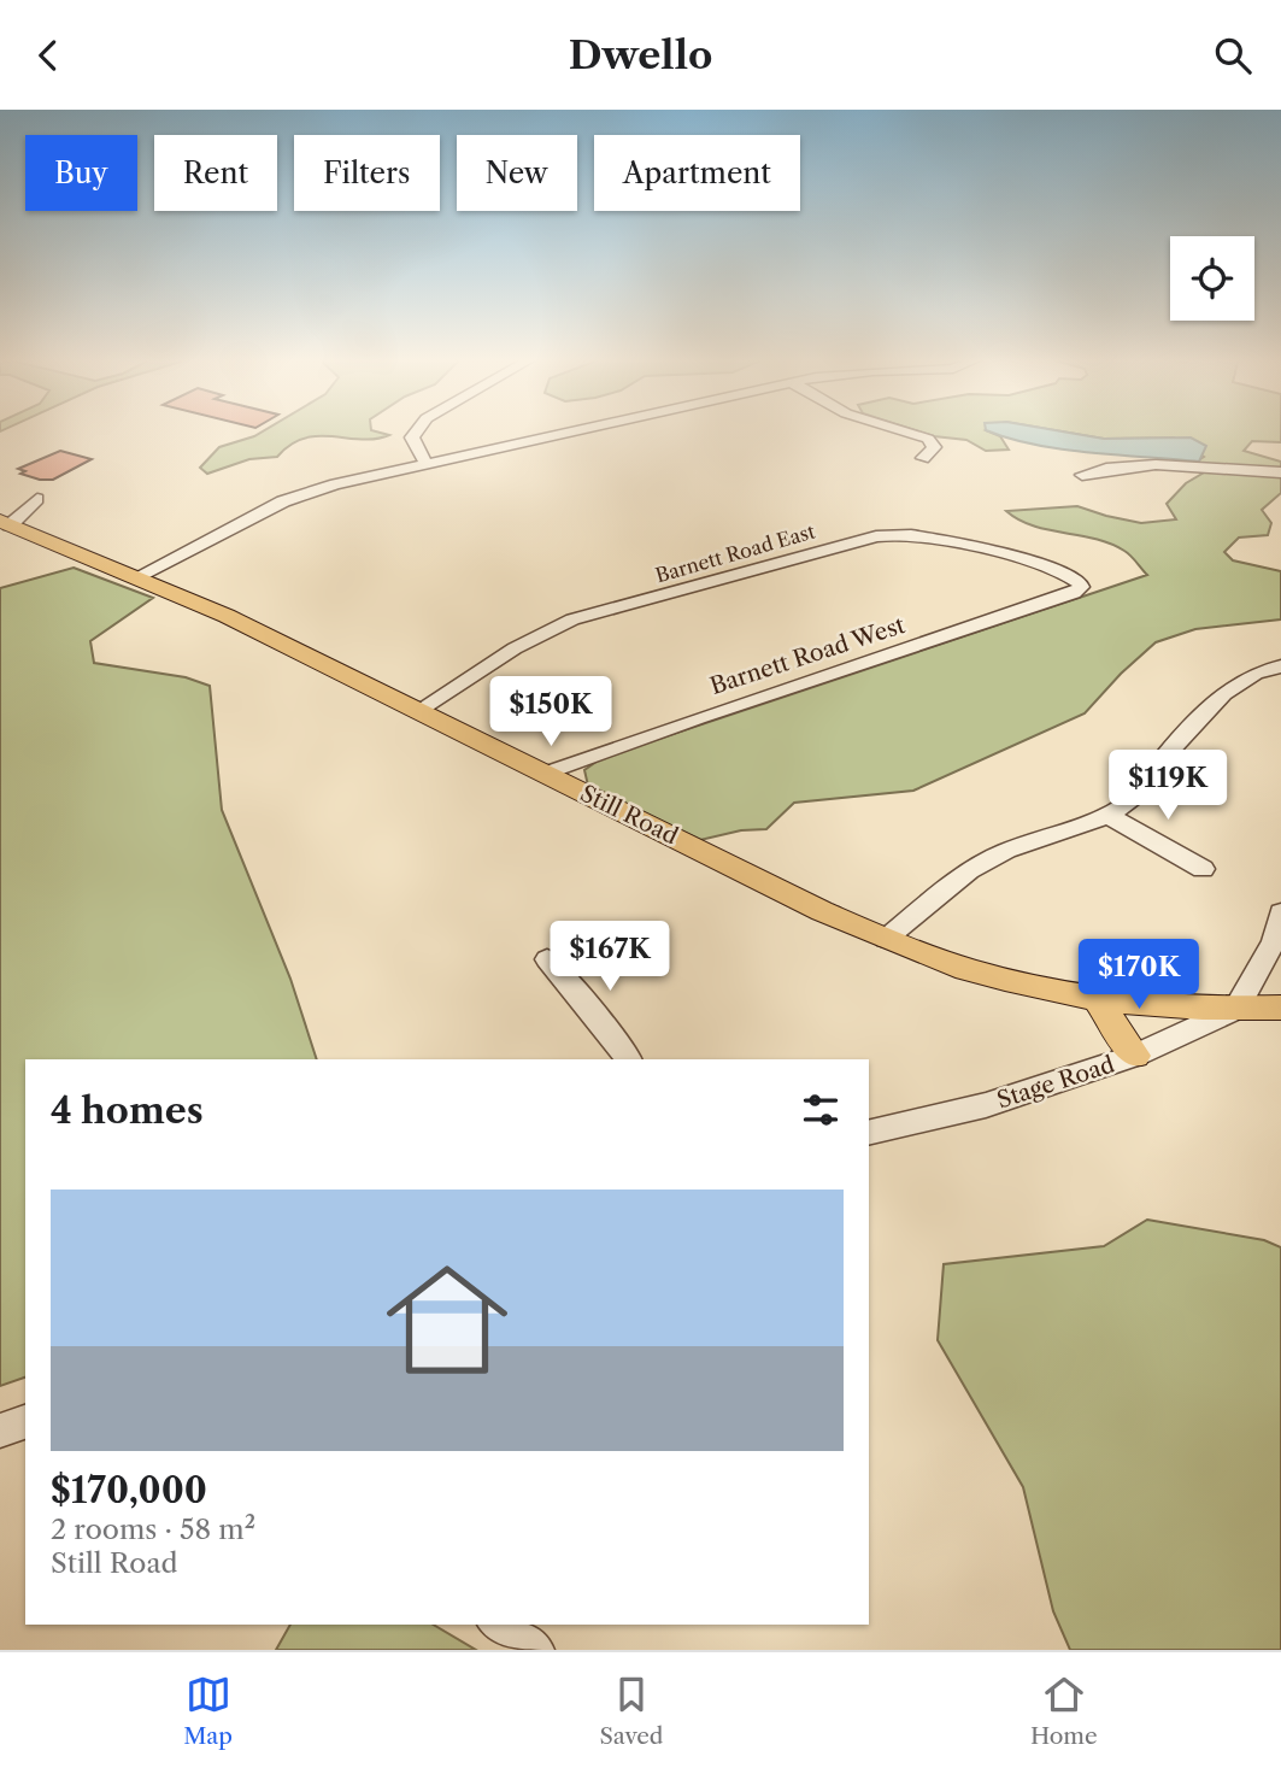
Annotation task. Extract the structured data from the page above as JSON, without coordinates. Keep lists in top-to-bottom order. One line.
{"streets":{"main road":["Still Road"],"street":["Barnett Road East","Barnett Road West","Stage Road"]},"crossings":[["Barnett Road East","Barnett Road West"],["Barnett Road East","Still Road"],["Barnett Road West","Still Road"],["Still Road","Stage Road"]],"page":{"header":"Dwello","chip":["Buy","Rent","Filters","New","Apartment"],"price":["$150K","$119K","$167K","$170K"],"heading":"4 homes","list":[{"name":"$170,000","note":"2 rooms · 58 m² · Still Road"}],"tabs":["Map","Saved","Home"]}}
